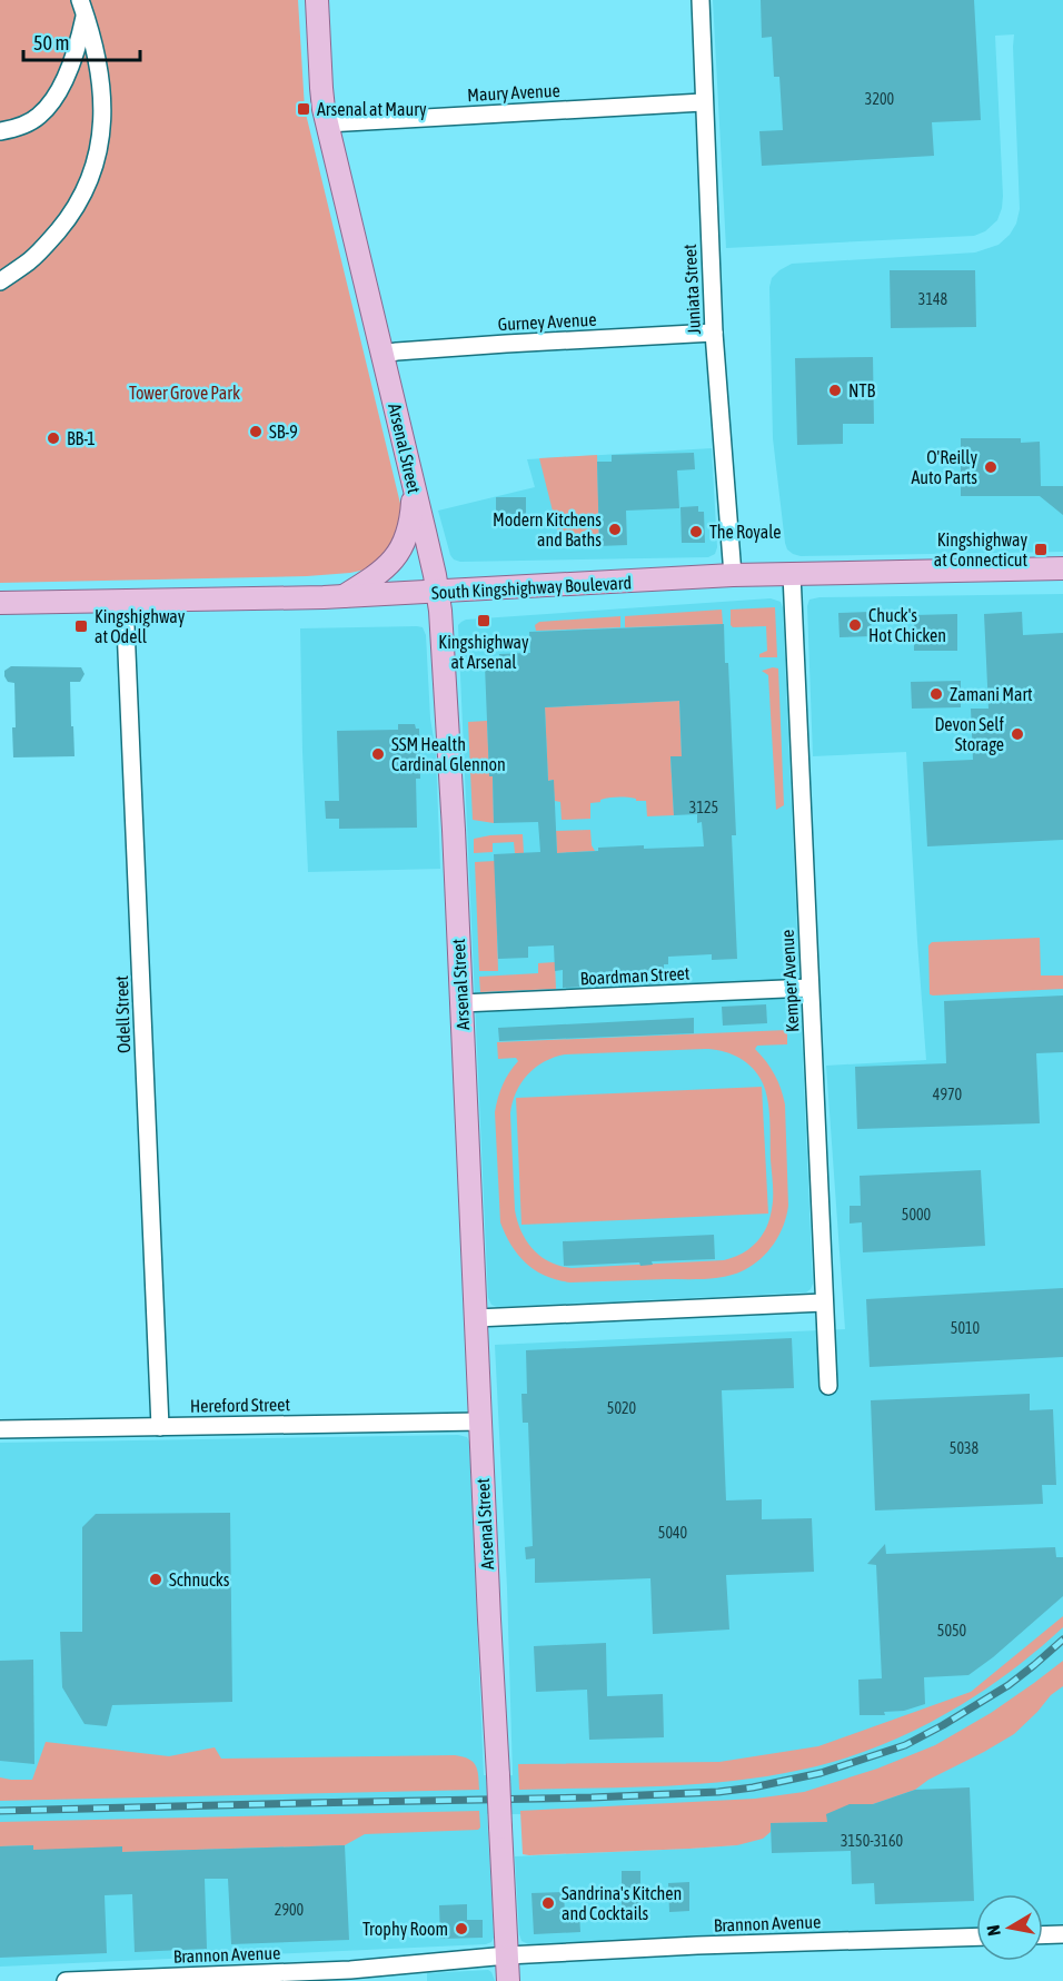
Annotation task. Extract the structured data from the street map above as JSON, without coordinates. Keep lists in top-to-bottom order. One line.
{"streets":{"main road":["Arsenal Street","South Kingshighway Boulevard"],"street":["Maury Avenue","Juniata Street","Gurney Avenue","Boardman Street","Kemper Avenue","Odell Street","Hereford Street","Brannon Avenue"]},"crossings":[["Maury Avenue","Juniata Street"],["Maury Avenue","Arsenal Street"],["Juniata Street","Gurney Avenue"],["Juniata Street","South Kingshighway Boulevard"],["Gurney Avenue","Arsenal Street"],["Arsenal Street","South Kingshighway Boulevard"],["Arsenal Street","Boardman Street"],["Arsenal Street","Hereford Street"],["Arsenal Street","Brannon Avenue"],["South Kingshighway Boulevard","Kemper Avenue"],["South Kingshighway Boulevard","Odell Street"],["Boardman Street","Kemper Avenue"],["Odell Street","Hereford Street"]],"parks":["Tower Grove Park"],"places":{"transit":["Arsenal at Maury","Kingshighway at Connecticut","Kingshighway at Arsenal","Kingshighway at Odell"],"other":["NTB","SB-9","BB-1","O'Reilly Auto Parts","Modern Kitchens and Baths","The Royale","Chuck's Hot Chicken","Zamani Mart","Devon Self Storage","SSM Health Cardinal Glennon","Schnucks","Sandrina's Kitchen and Cocktails","Trophy Room"]},"house_numbers":["3200","3148","3125","4970","5000","5010","5020","5038","5040","5050","3150-3160","2900"],"scale_bar":"50 m","north":"left"}
